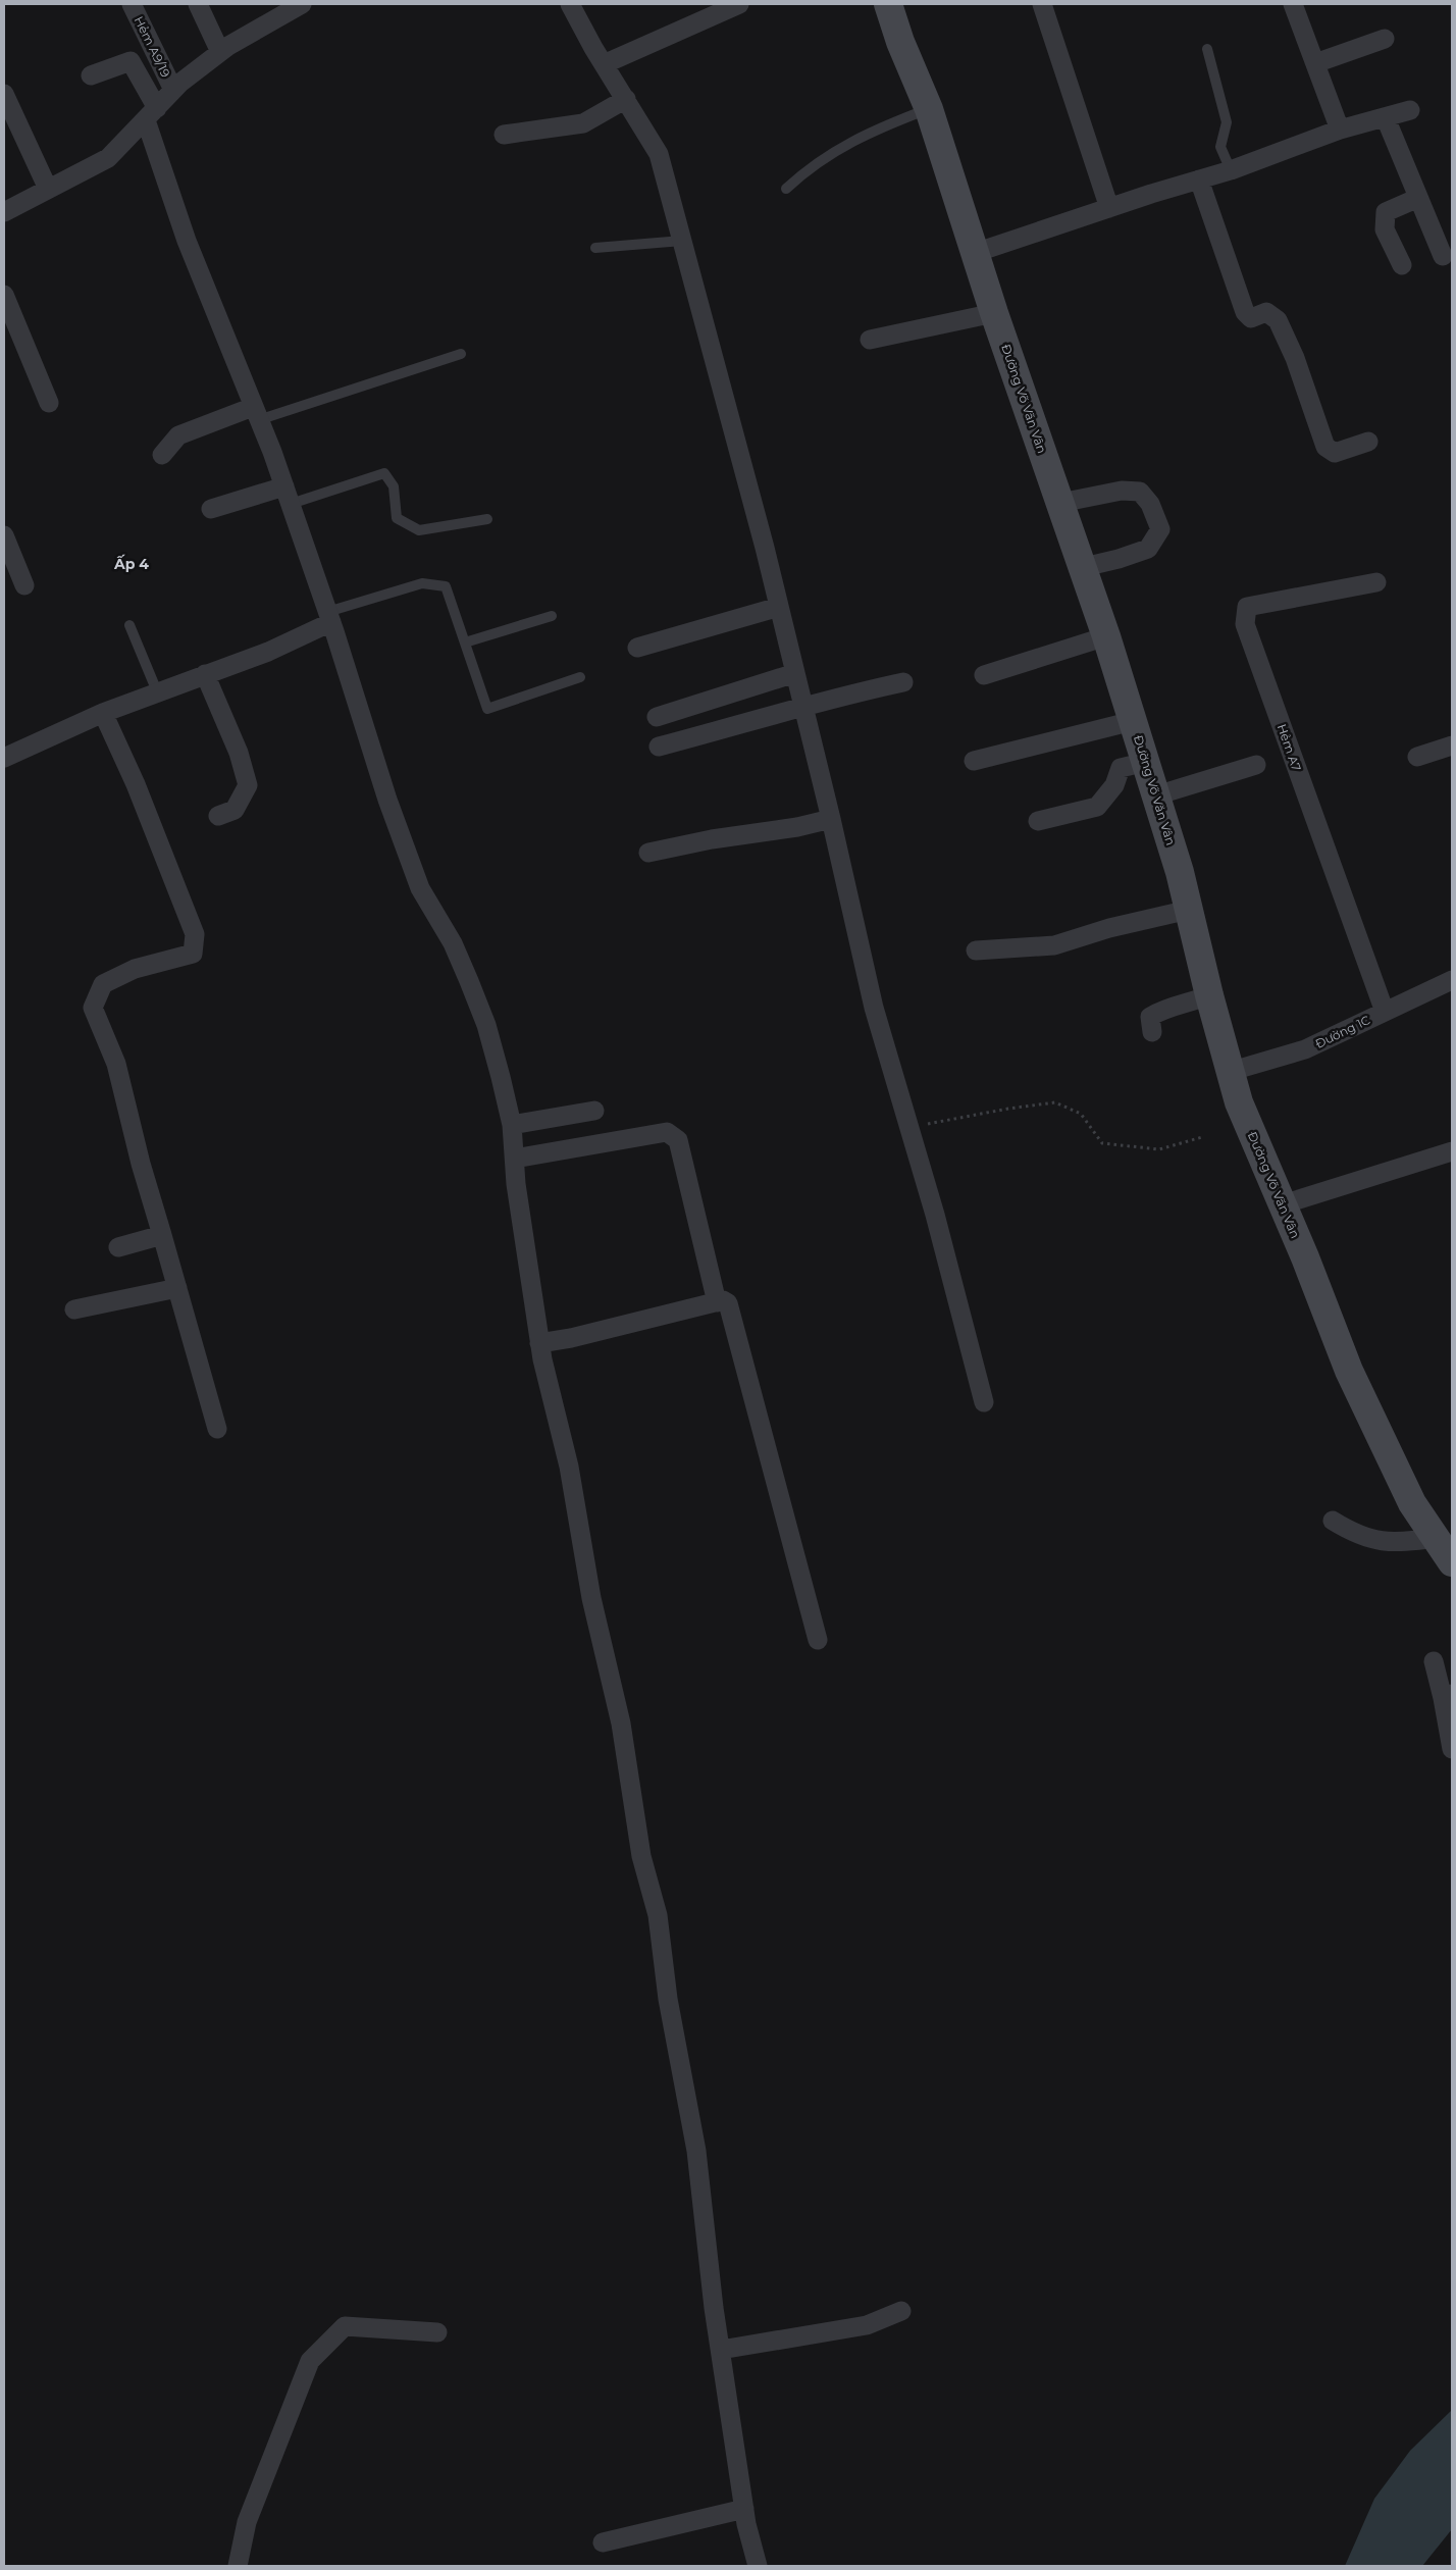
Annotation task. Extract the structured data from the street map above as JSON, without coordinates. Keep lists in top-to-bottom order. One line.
{"streets":{"street":["Hẻm A9/19","Đường Võ Văn Vân","Hẻm A7","Đường 1C"]},"crossings":[["Đường Võ Văn Vân","Đường 1C"],["Hẻm A7","Đường 1C"]],"districts":["Ấp 4"]}
